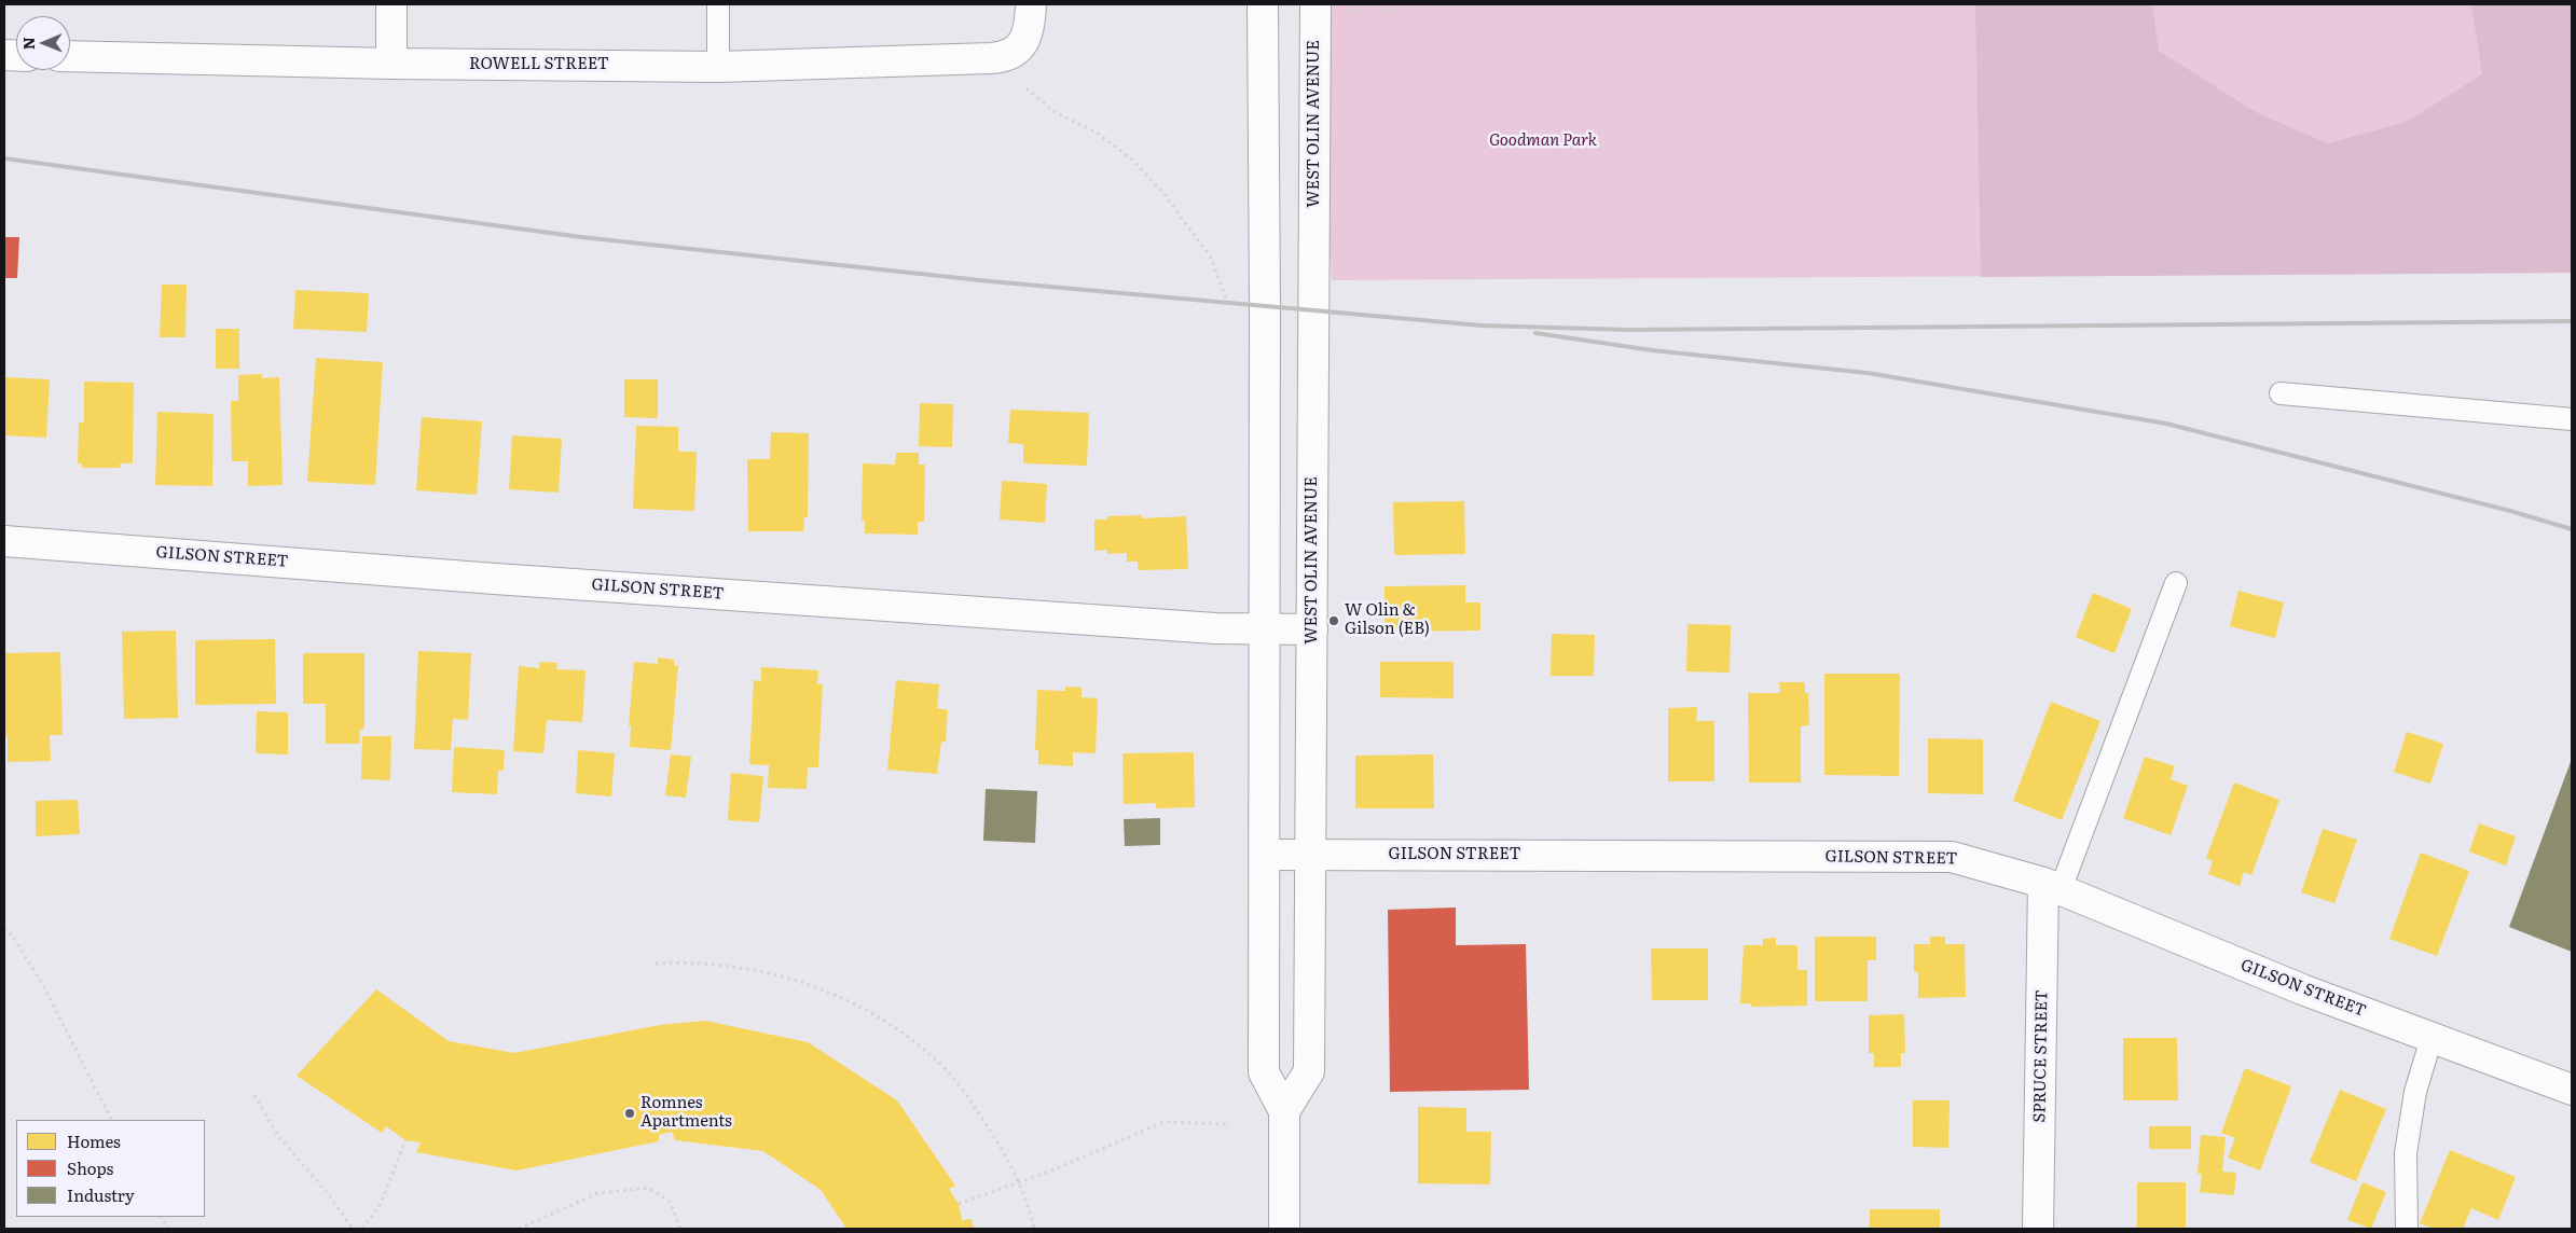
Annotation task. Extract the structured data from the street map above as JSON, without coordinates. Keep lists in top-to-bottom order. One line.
{"streets":{"street":["ROWELL STREET","WEST OLIN AVENUE","GILSON STREET","SPRUCE STREET"]},"crossings":[["WEST OLIN AVENUE","GILSON STREET"],["GILSON STREET","SPRUCE STREET"]],"parks":["Goodman Park"],"places":["W Olin & Gilson (EB)","Romnes Apartments"],"legend":["Homes","Shops","Industry"],"north":"left"}
